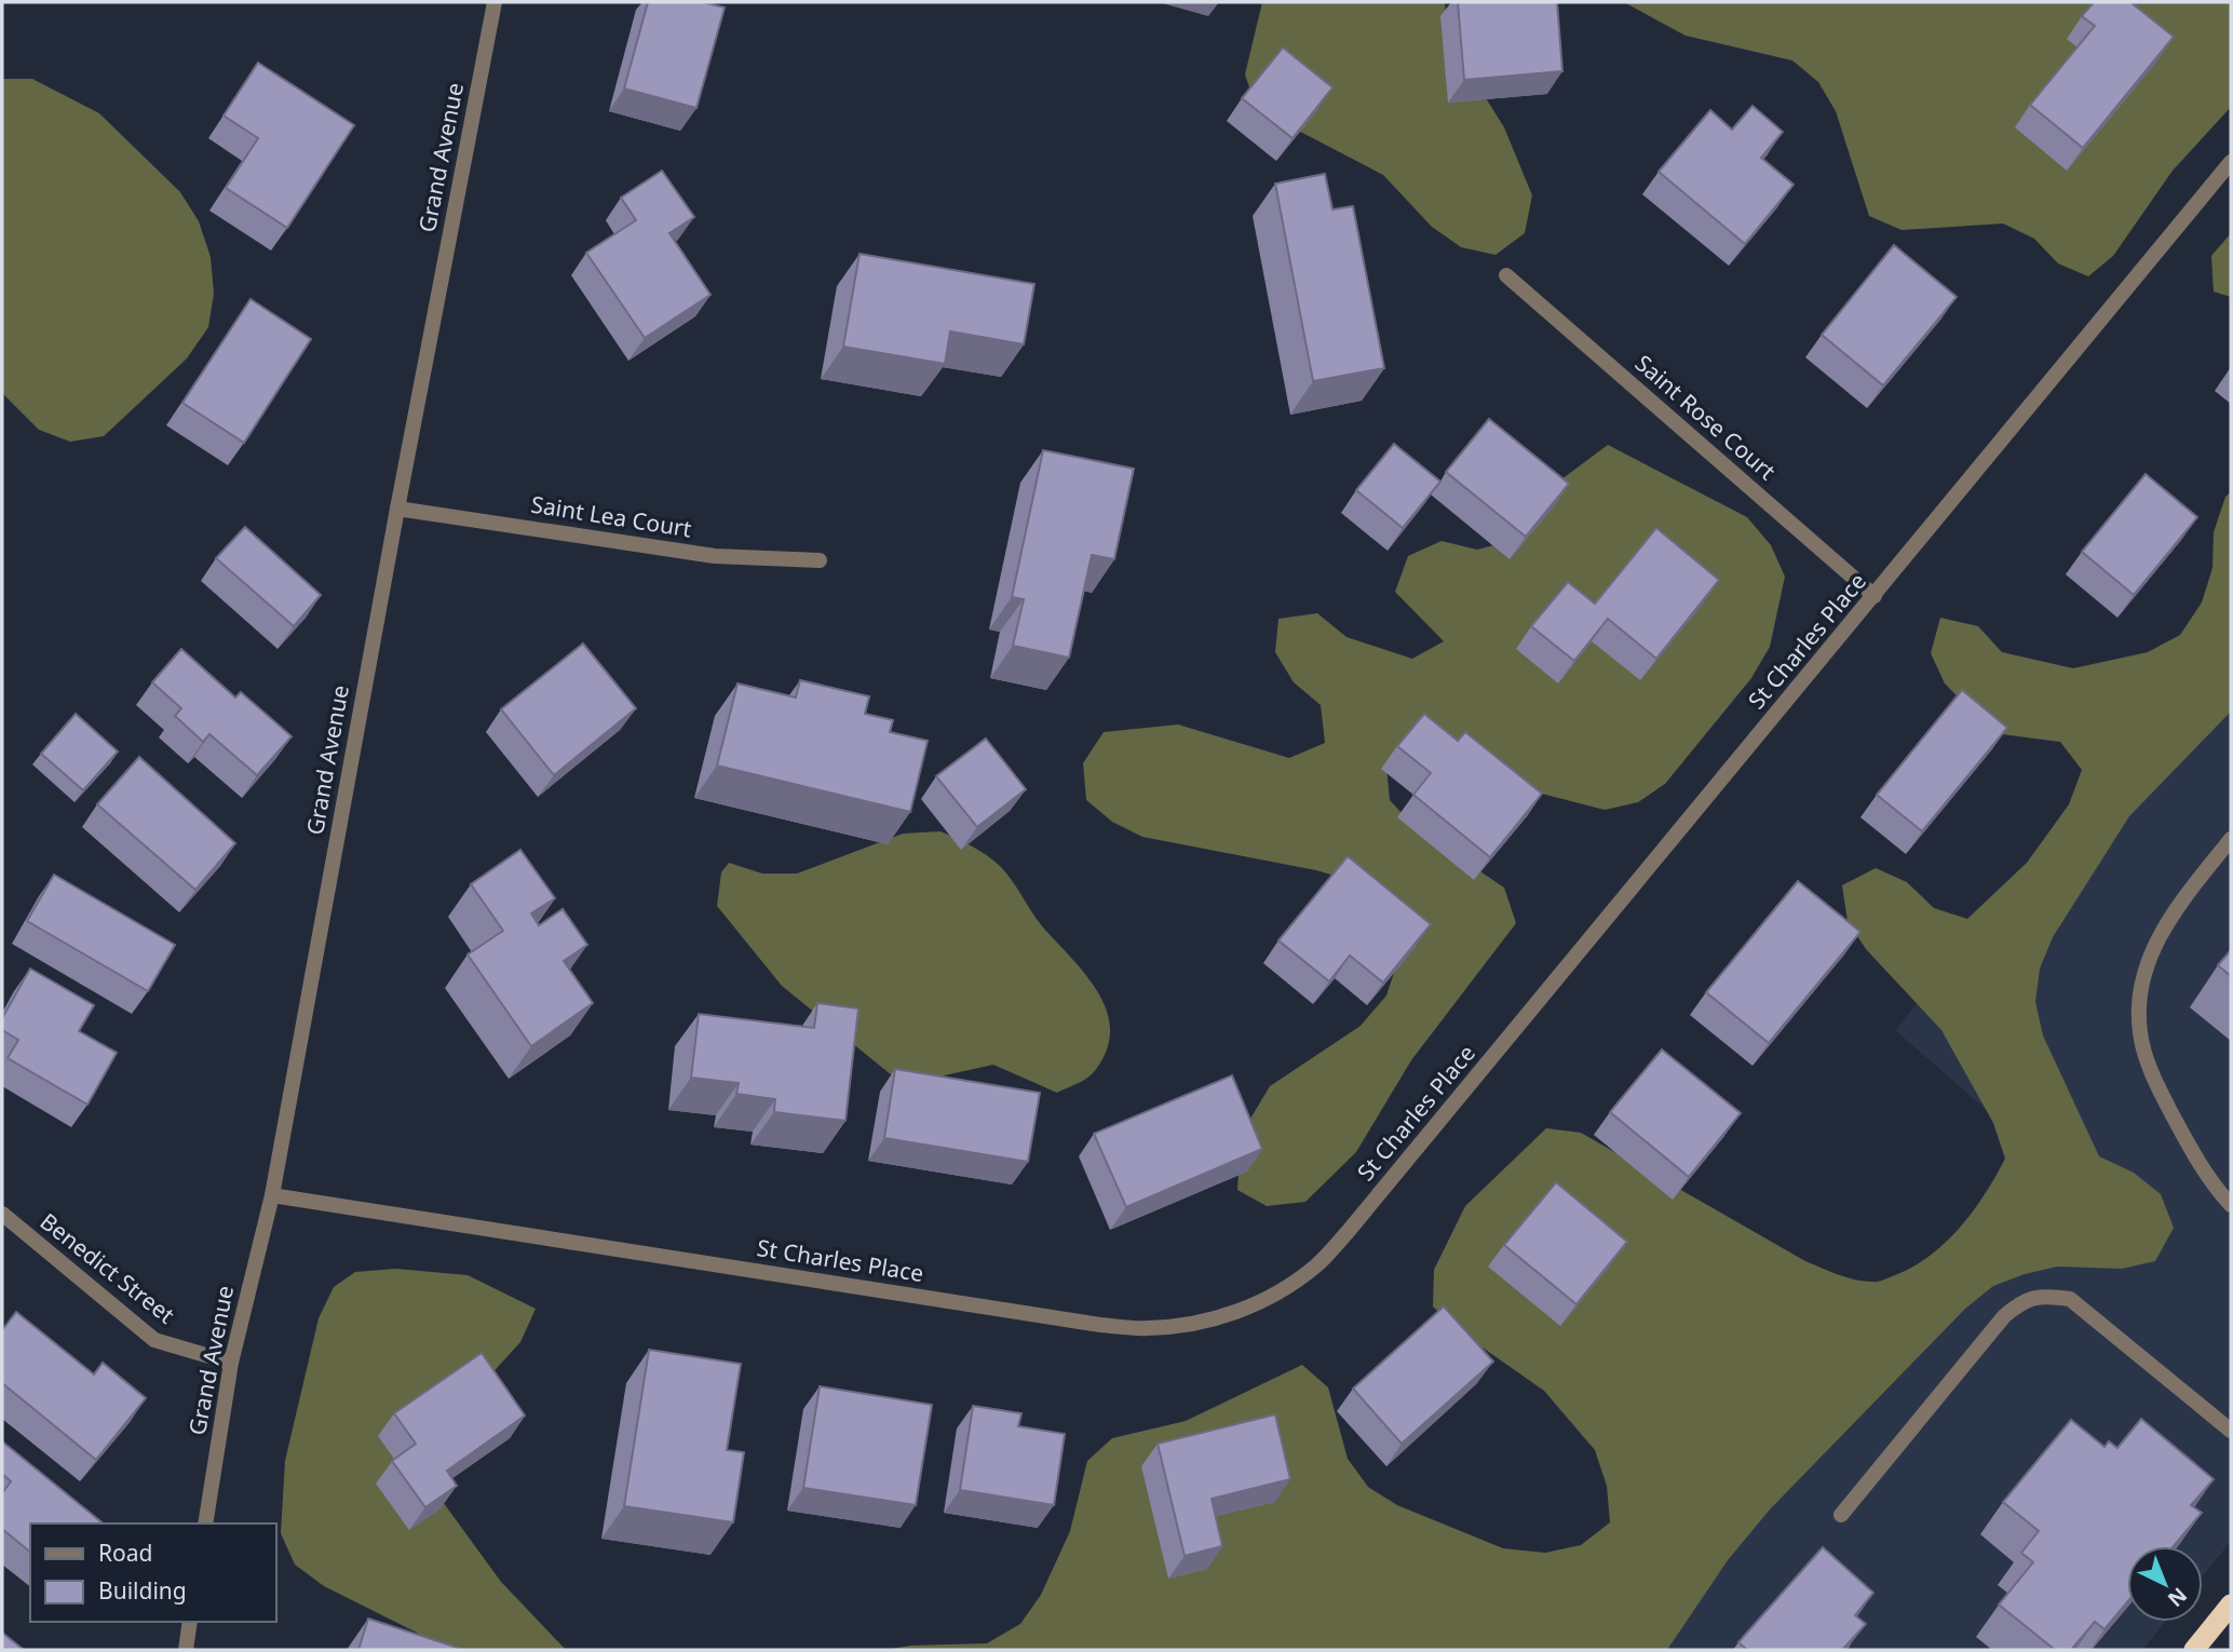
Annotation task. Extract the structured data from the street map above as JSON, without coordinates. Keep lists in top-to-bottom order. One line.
{"streets":{"street":["Grand Avenue","Saint Rose Court","Saint Lea Court","St Charles Place","Benedict Street"]},"crossings":[["Grand Avenue","Saint Lea Court"],["Grand Avenue","St Charles Place"],["Grand Avenue","Benedict Street"],["Saint Rose Court","St Charles Place"]],"legend":["Road","Building"],"north":"bottom right"}
